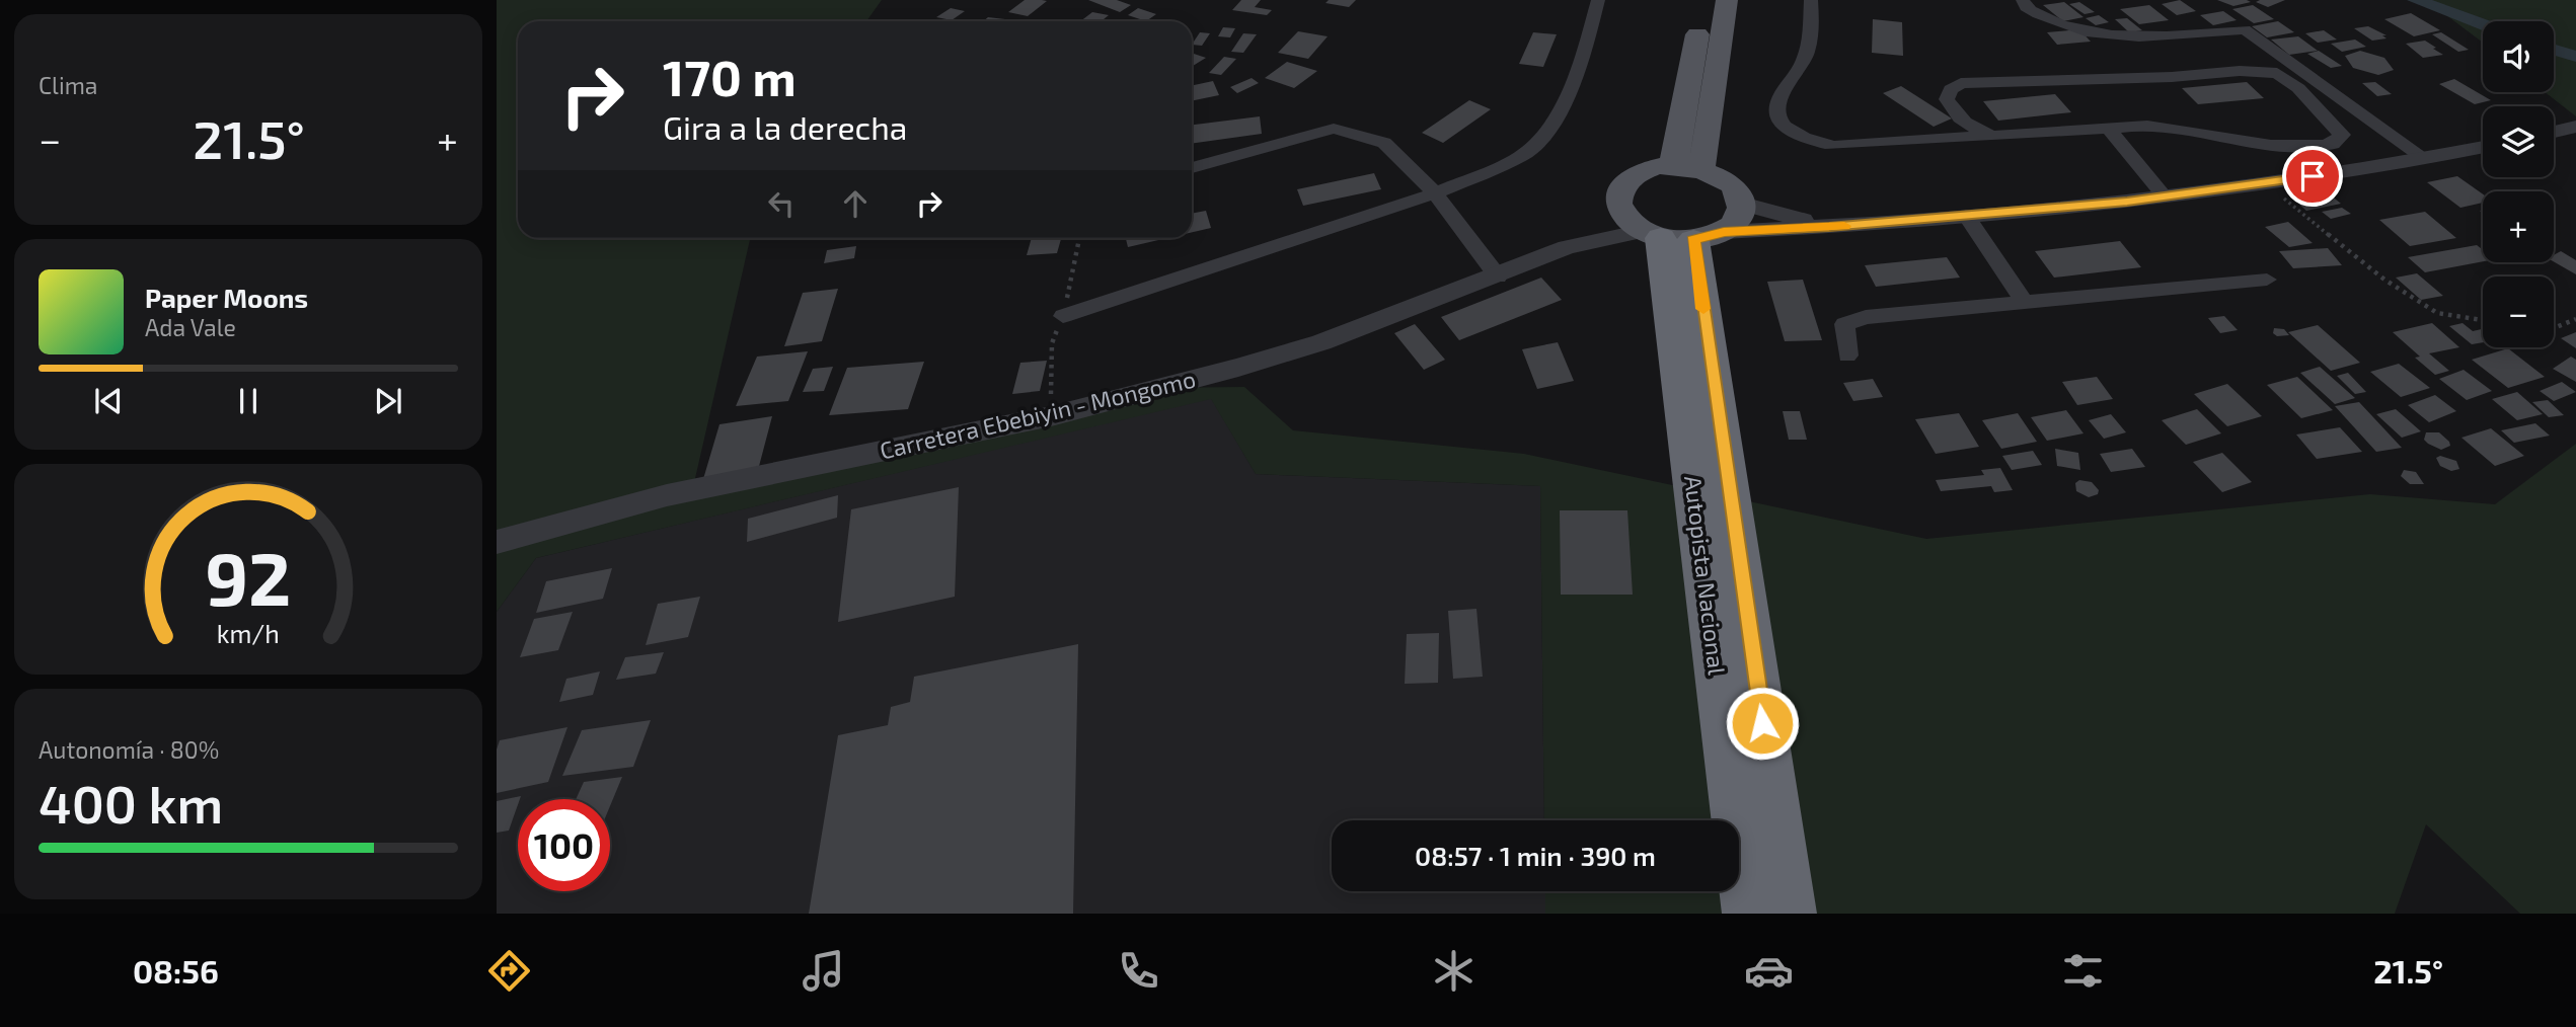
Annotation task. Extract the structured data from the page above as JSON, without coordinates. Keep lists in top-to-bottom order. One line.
{"streets":{"highway":["Autopista Nacional"],"street":["Carretera Ebebiyin - Mongomo"]},"crossings":[["Carretera Ebebiyin - Mongomo","Autopista Nacional"]],"page":{"tile":["Clima",["Autonomía · 80%","400 km"]],"map_buttons":["+","−"],"turn":["170 m","Gira a la derecha"],"heat":["−","21.5°","+"],"song":["Paper Moons","Ada Vale"],"limit":"100","trip":"08:57 · 1 min · 390 m","tabs":["08:56","21.5°"],"gauge":["92","km/h"]}}
